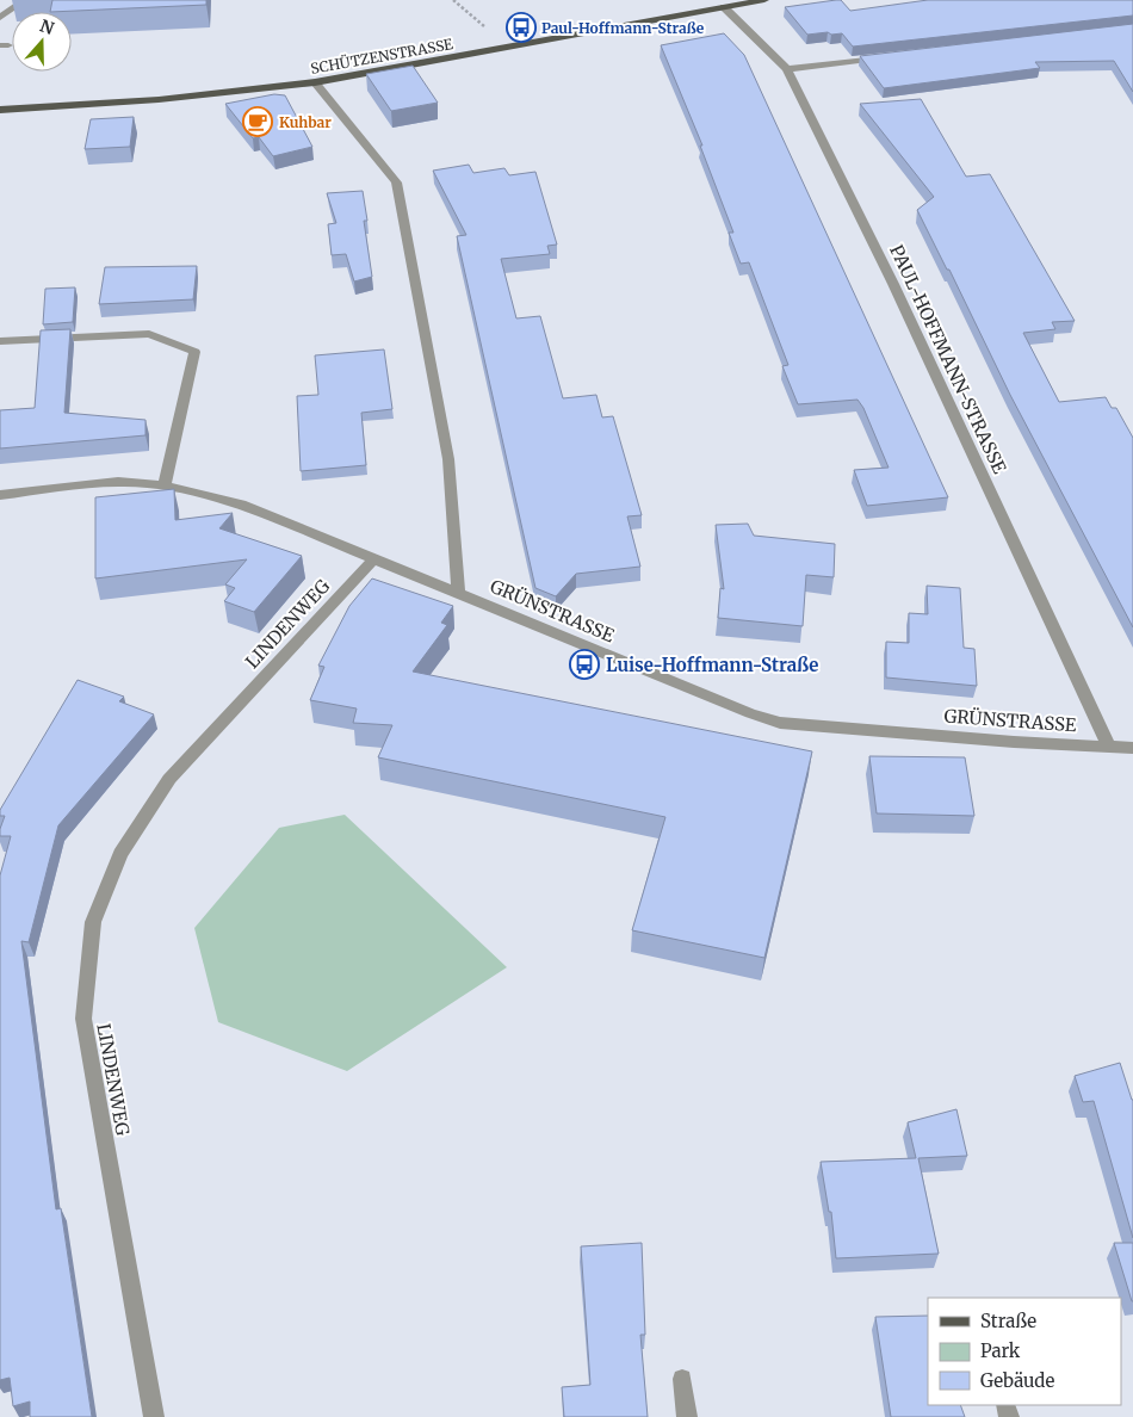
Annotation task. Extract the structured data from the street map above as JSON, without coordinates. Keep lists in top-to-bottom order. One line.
{"streets":{"main road":["SCHÜTZENSTRASSE"],"street":["PAUL-HOFFMANN-STRASSE","GRÜNSTRASSE","LINDENWEG"]},"crossings":[["SCHÜTZENSTRASSE","PAUL-HOFFMANN-STRASSE"],["PAUL-HOFFMANN-STRASSE","GRÜNSTRASSE"],["GRÜNSTRASSE","LINDENWEG"]],"places":{"bus stop":["Paul-Hoffmann-Straße","Luise-Hoffmann-Straße"],"cafe":["Kuhbar"]},"legend":["Straße","Park","Gebäude"],"north":"top"}
